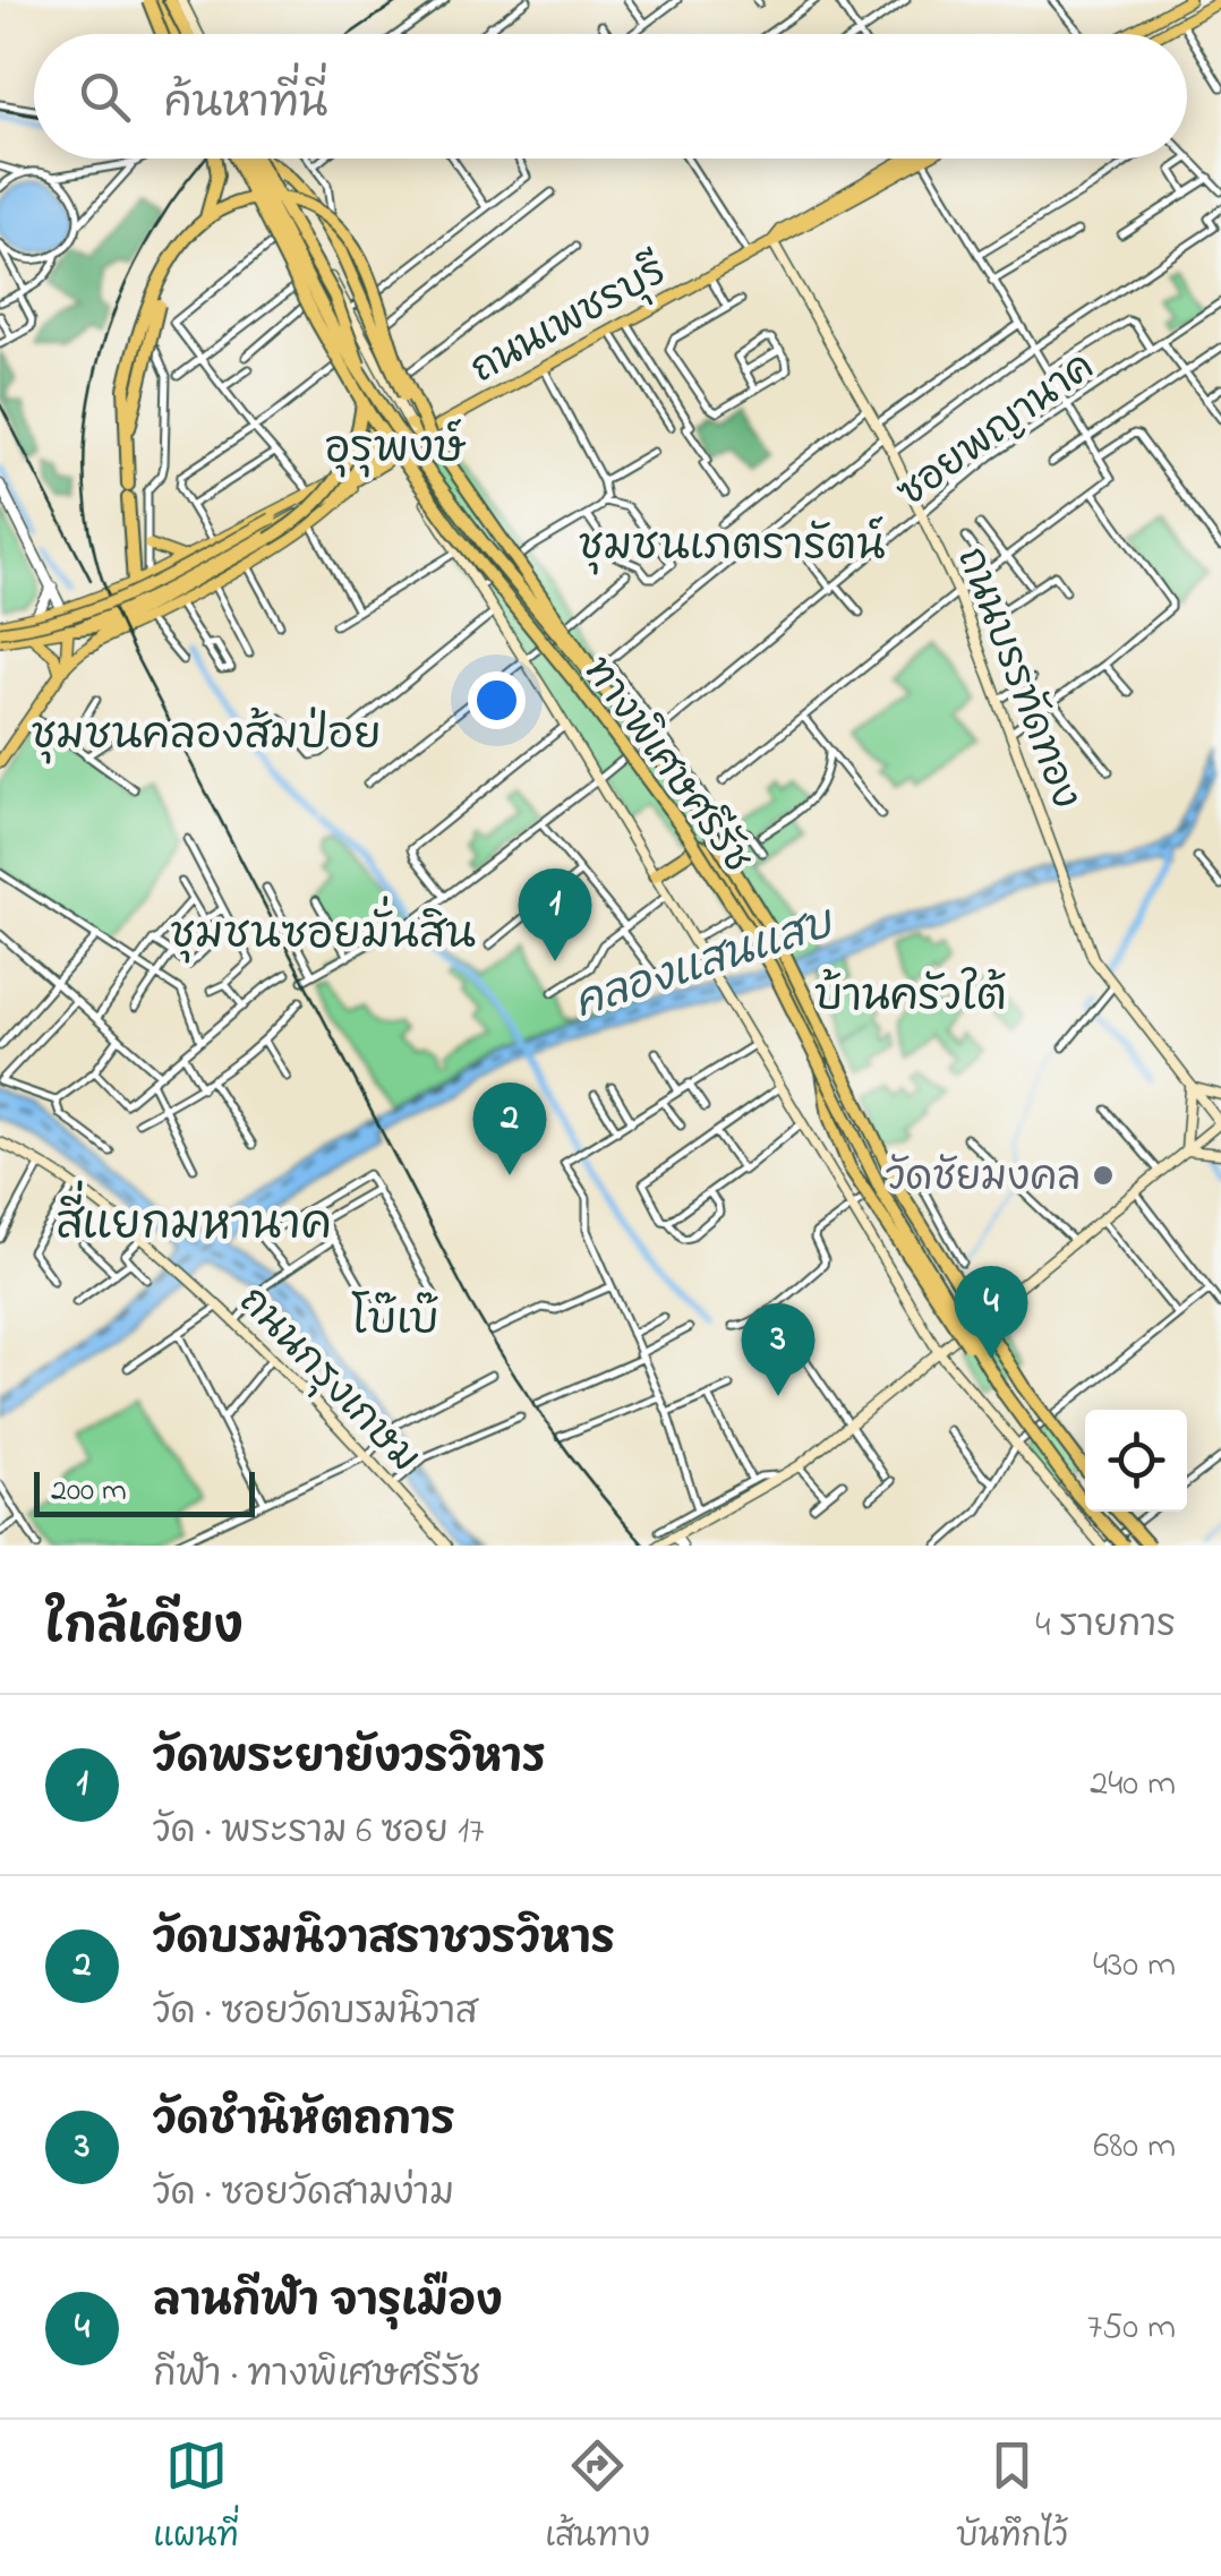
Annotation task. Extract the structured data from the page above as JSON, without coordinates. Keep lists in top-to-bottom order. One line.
{"streets":{"highway":["ทางพิเศษศรีรัช"],"main road":["ถนนเพชรบุรี","ถนนบรรทัดทอง","ถนนกรุงเกษม"],"street":["ซอยพญานาค"]},"crossings":[["ถนนเพชรบุรี","ถนนบรรทัดทอง"],["ซอยพญานาค","ถนนบรรทัดทอง"]],"districts":["อุรุพงษ์","ชุมชนเภตรารัตน์","ชุมชนคลองส้มป่อย","ชุมชนซอยมั่นสิน","บ้านครัวใต้","สี่แยกมหานาค","โบ๊เบ๊"],"water":["คลองแสนแสบ"],"places":["วัดชัยมงคล"],"scale_bar":"200 m","page":{"search":"ค้นหาที่นี่","pins":["1","2","4","3"],"scale":"200 m","heading":["ใกล้เคียง","4 รายการ"],"list":[{"mark":"1","name":"วัดพระยายังวรวิหาร","note":"วัด · พระราม 6 ซอย 17","value":"240 m"},{"mark":"2","name":"วัดบรมนิวาสราชวรวิหาร","note":"วัด · ซอยวัดบรมนิวาส","value":"430 m"},{"mark":"3","name":"วัดชำนิหัตถการ","note":"วัด · ซอยวัดสามง่าม","value":"680 m"},{"mark":"4","name":"ลานกีฬา จารุเมือง","note":"กีฬา · ทางพิเศษศรีรัช","value":"750 m"}],"nav":["แผนที่","เส้นทาง","บันทึกไว้"]}}
